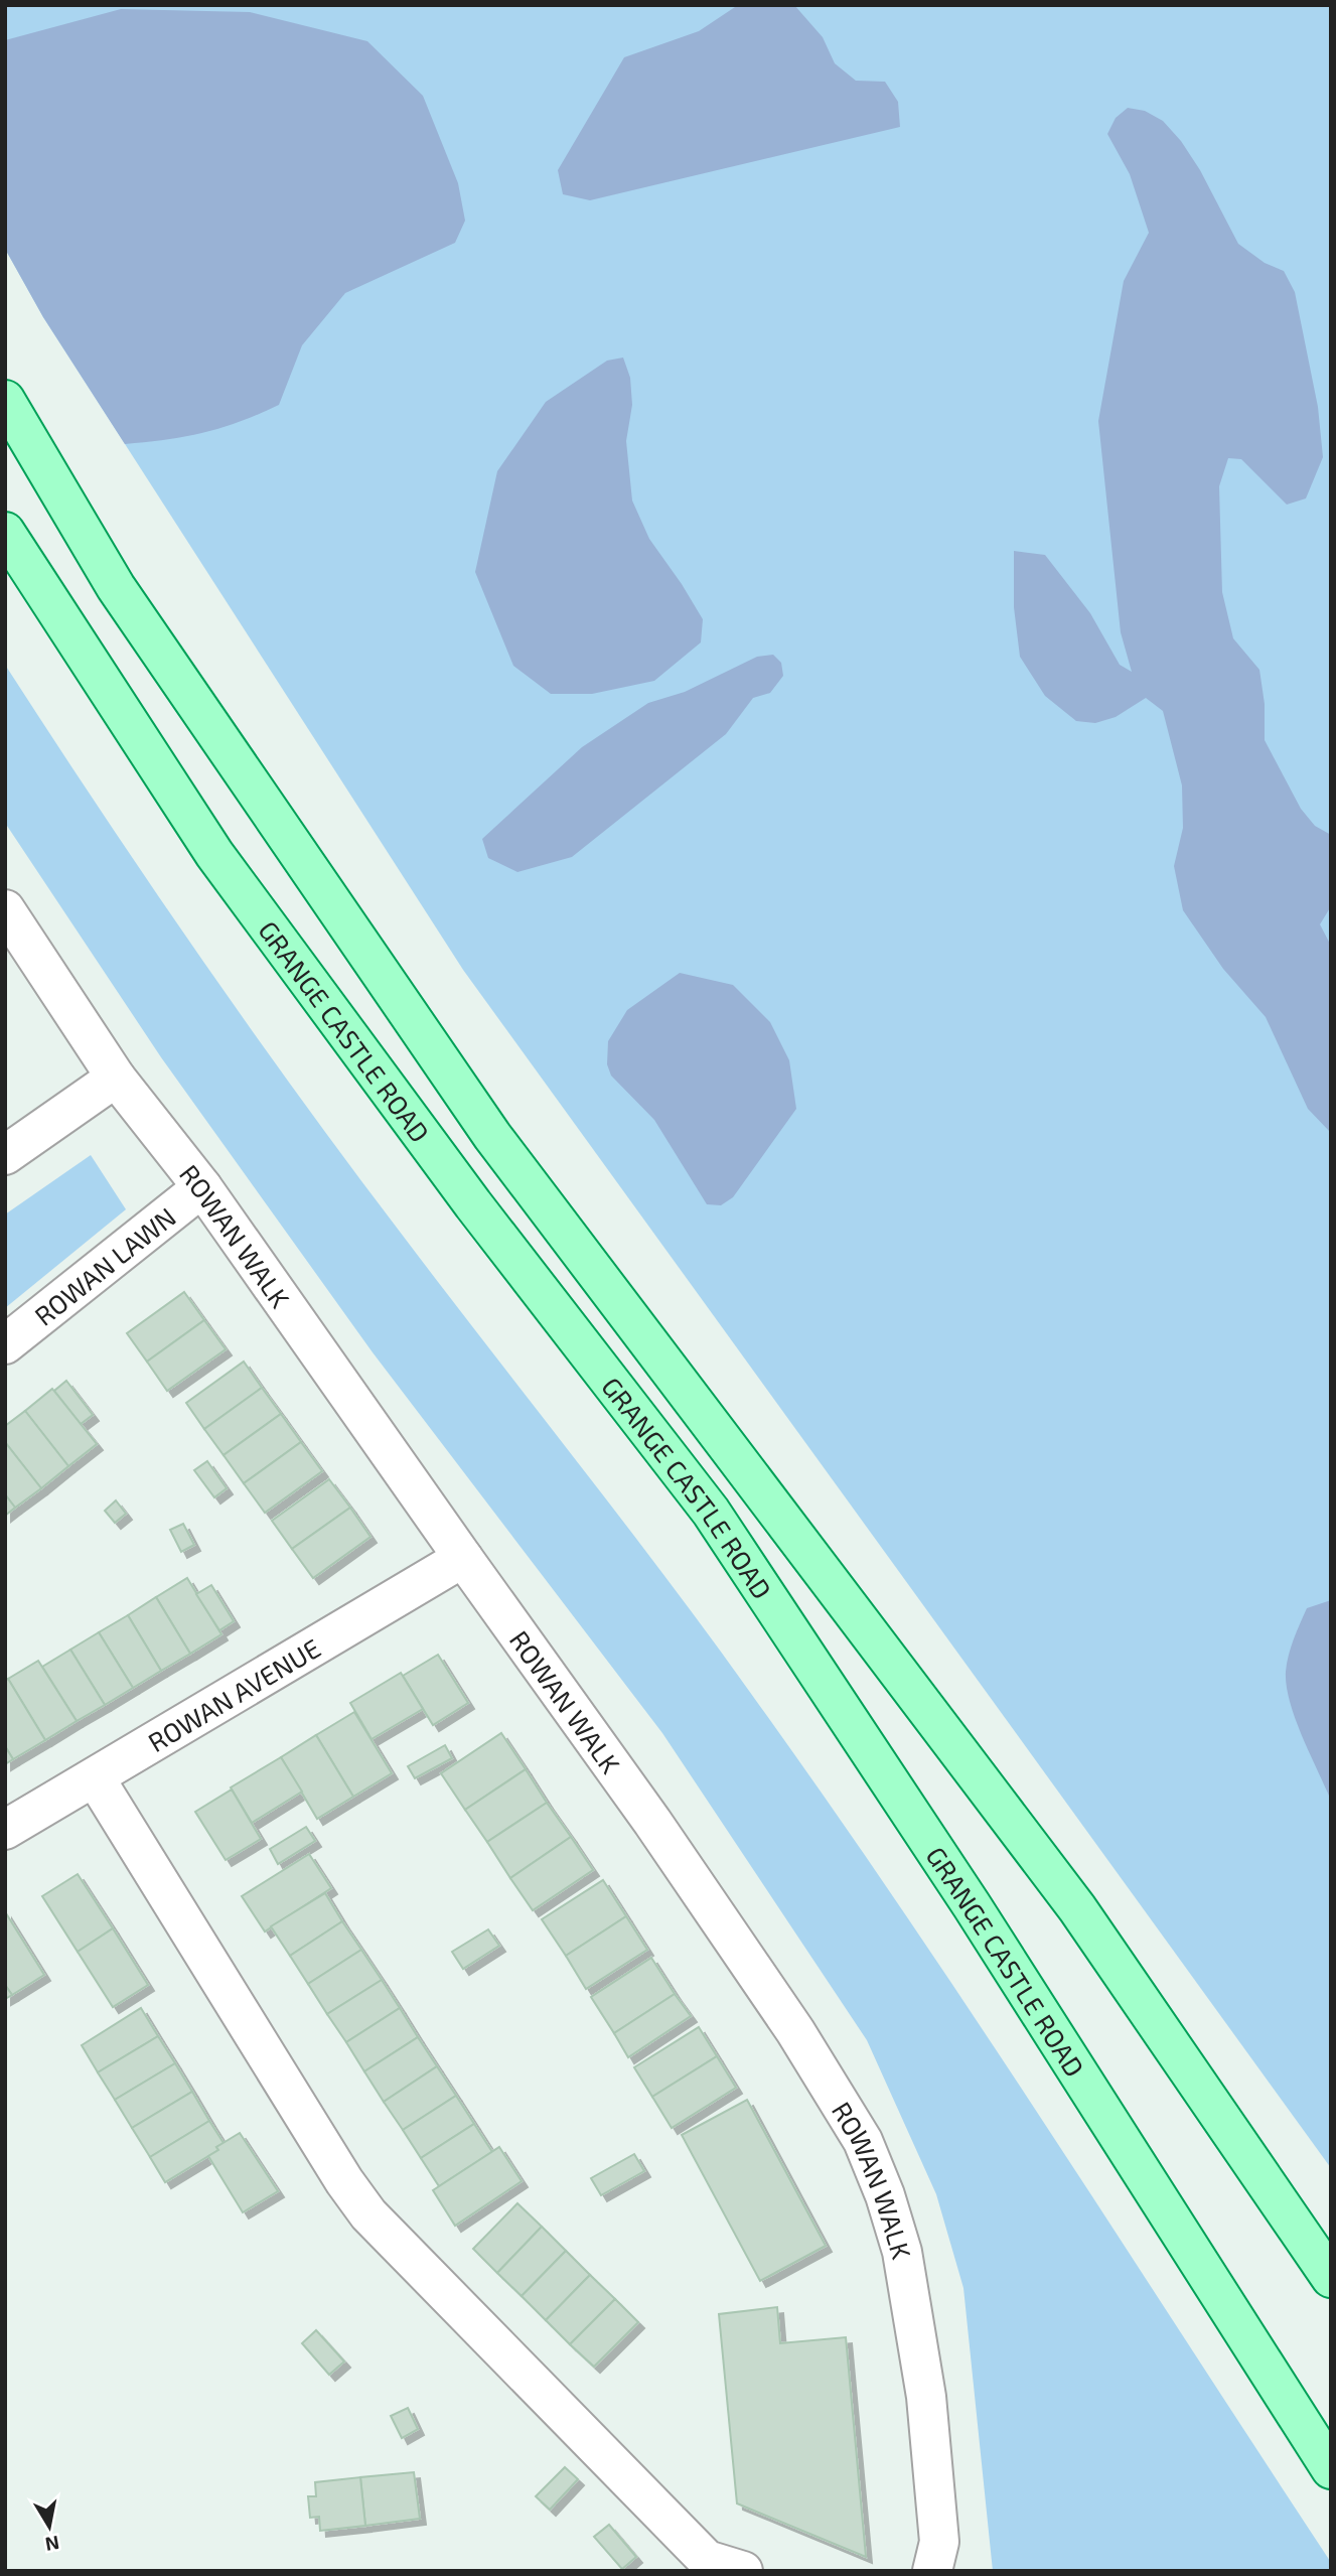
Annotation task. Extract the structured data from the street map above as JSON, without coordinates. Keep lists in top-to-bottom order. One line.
{"streets":{"main road":["GRANGE CASTLE ROAD"],"street":["ROWAN WALK","ROWAN LAWN","ROWAN AVENUE"]},"crossings":[["ROWAN WALK","ROWAN LAWN"],["ROWAN WALK","ROWAN AVENUE"]],"north":"bottom"}
